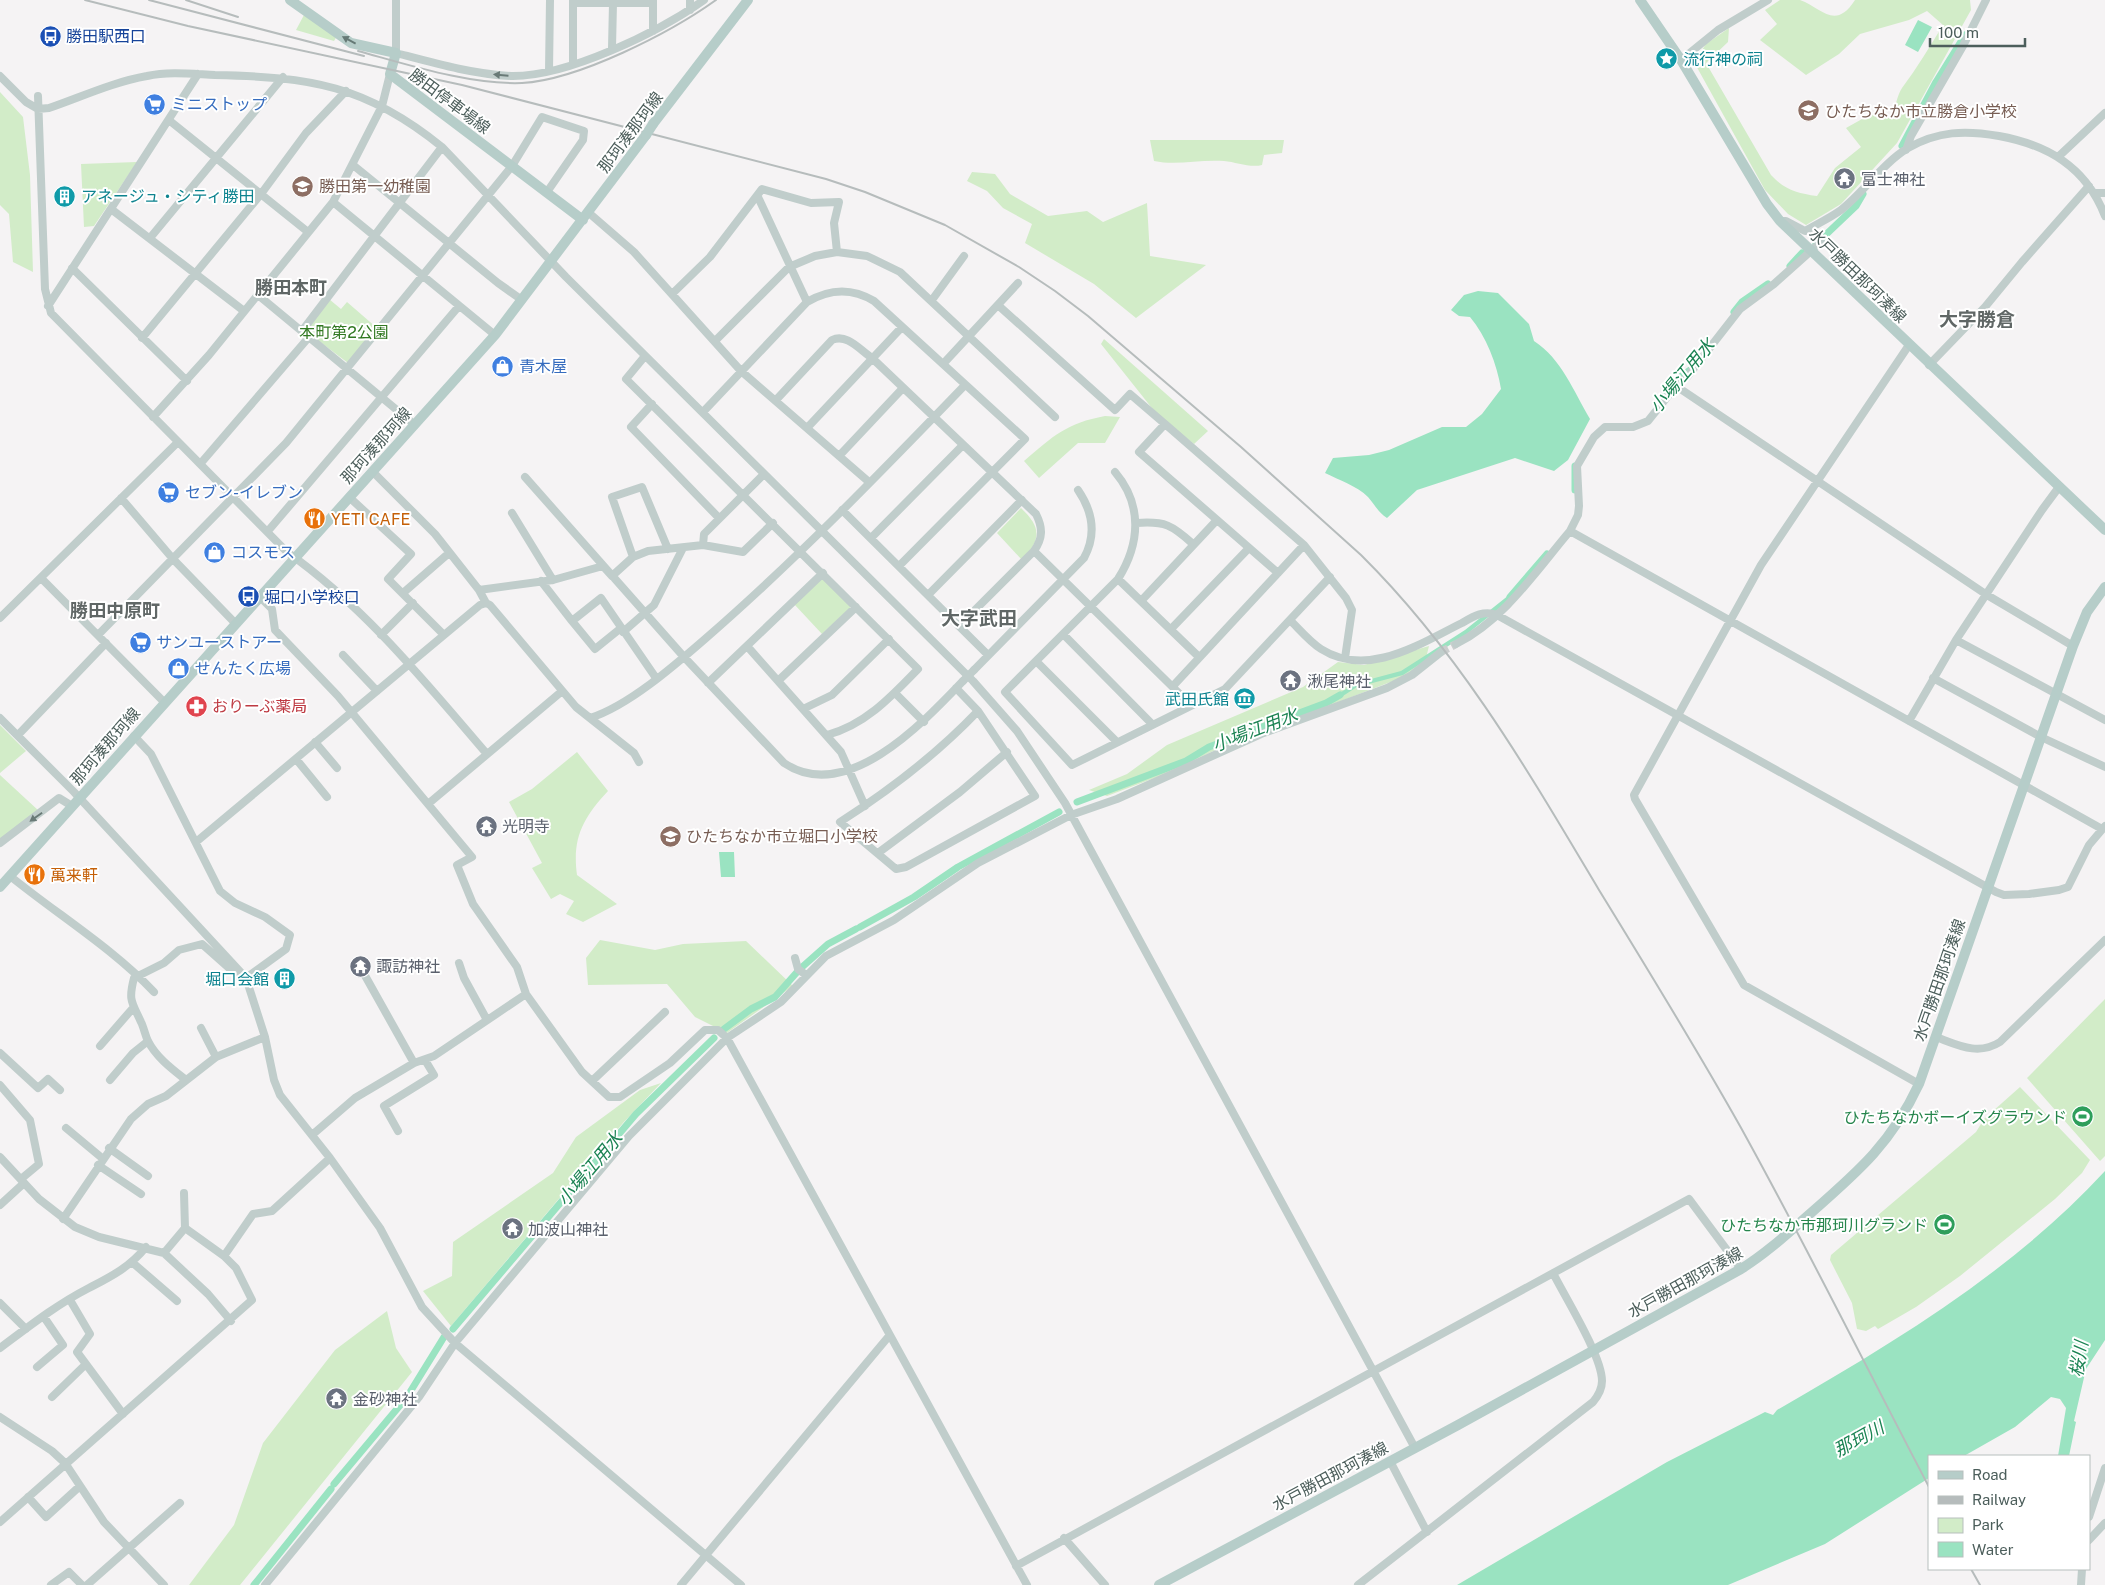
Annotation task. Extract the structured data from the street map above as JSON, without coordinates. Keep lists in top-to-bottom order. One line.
{"streets":{"main road":["勝田停車場線","那珂湊那珂線","水戸勝田那珂湊線"]},"crossings":[["勝田停車場線","那珂湊那珂線"]],"districts":["勝田本町","大字勝倉","勝田中原町","大字武田"],"water":["小場江用水","桜川","那珂川"],"parks":["本町第2公園"],"places":{"bus stop":["勝田駅西口","堀口小学校口"],"place":["流行神の祠"],"supermarket":["ミニストップ","セブン-イレブン","サンユーストアー"],"school or university":["ひたちなか市立勝倉小学校","勝田第一幼稚園","ひたちなか市立堀口小学校"],"temple":["富士神社","湫尾神社","光明寺","諏訪神社","加波山神社","金砂神社"],"building":["アネージュ・シティ勝田","堀口会館"],"shop":["青木屋","コスモス","せんたく広場"],"restaurant":["YETI CAFE","萬来軒"],"museum":["武田氏館"],"pharmacy":["おりーぶ薬局"],"sports":["ひたちなかボーイズグラウンド","ひたちなか市那珂川グランド"]},"legend":["Road","Railway","Park","Water"],"scale_bar":"100 m"}
